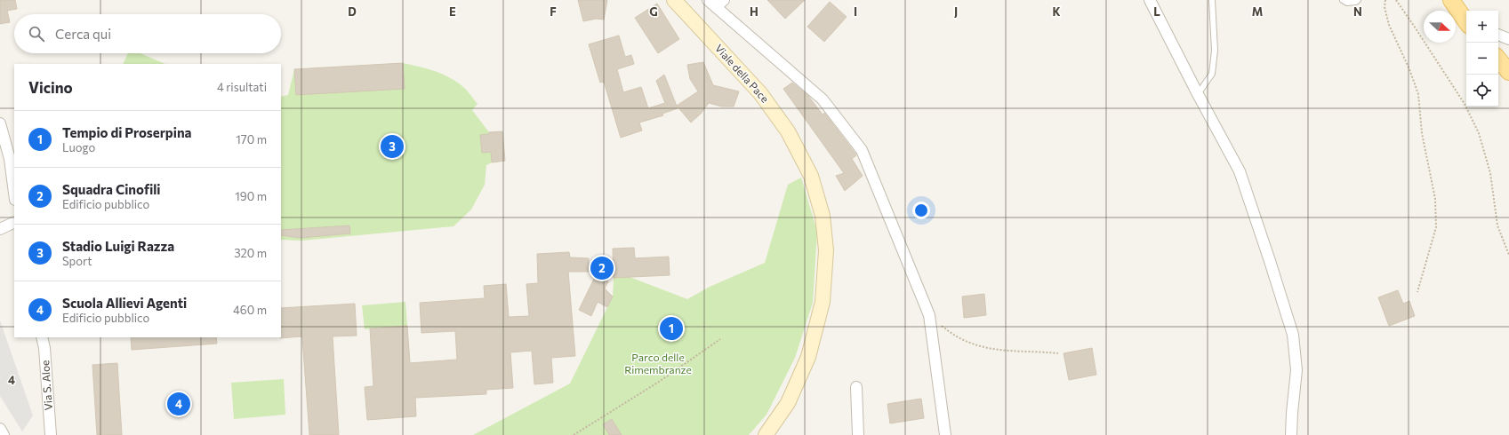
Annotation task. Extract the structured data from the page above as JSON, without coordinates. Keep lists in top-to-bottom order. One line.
{"streets":{"main road":["Viale della Pace"],"street":["Via S. Aloe"]},"parks":["Parco delle Rimembranze"],"north":"right","page":{"map_buttons":["+","−"],"search":"Cerca qui","heading":["Vicino","4 risultati"],"list":[{"mark":"1","name":"Tempio di Proserpina","note":"Luogo","value":"170 m"},{"mark":"2","name":"Squadra Cinofili","note":"Edificio pubblico","value":"190 m"},{"mark":"3","name":"Stadio Luigi Razza","note":"Sport","value":"320 m"},{"mark":"4","name":"Scuola Allievi Agenti","note":"Edificio pubblico","value":"460 m"}],"pins":["3","2","1","4"]},"grid":{"columns":["D","E","F","G","H","I","J","K","L","M","N"],"rows":["4"]}}
